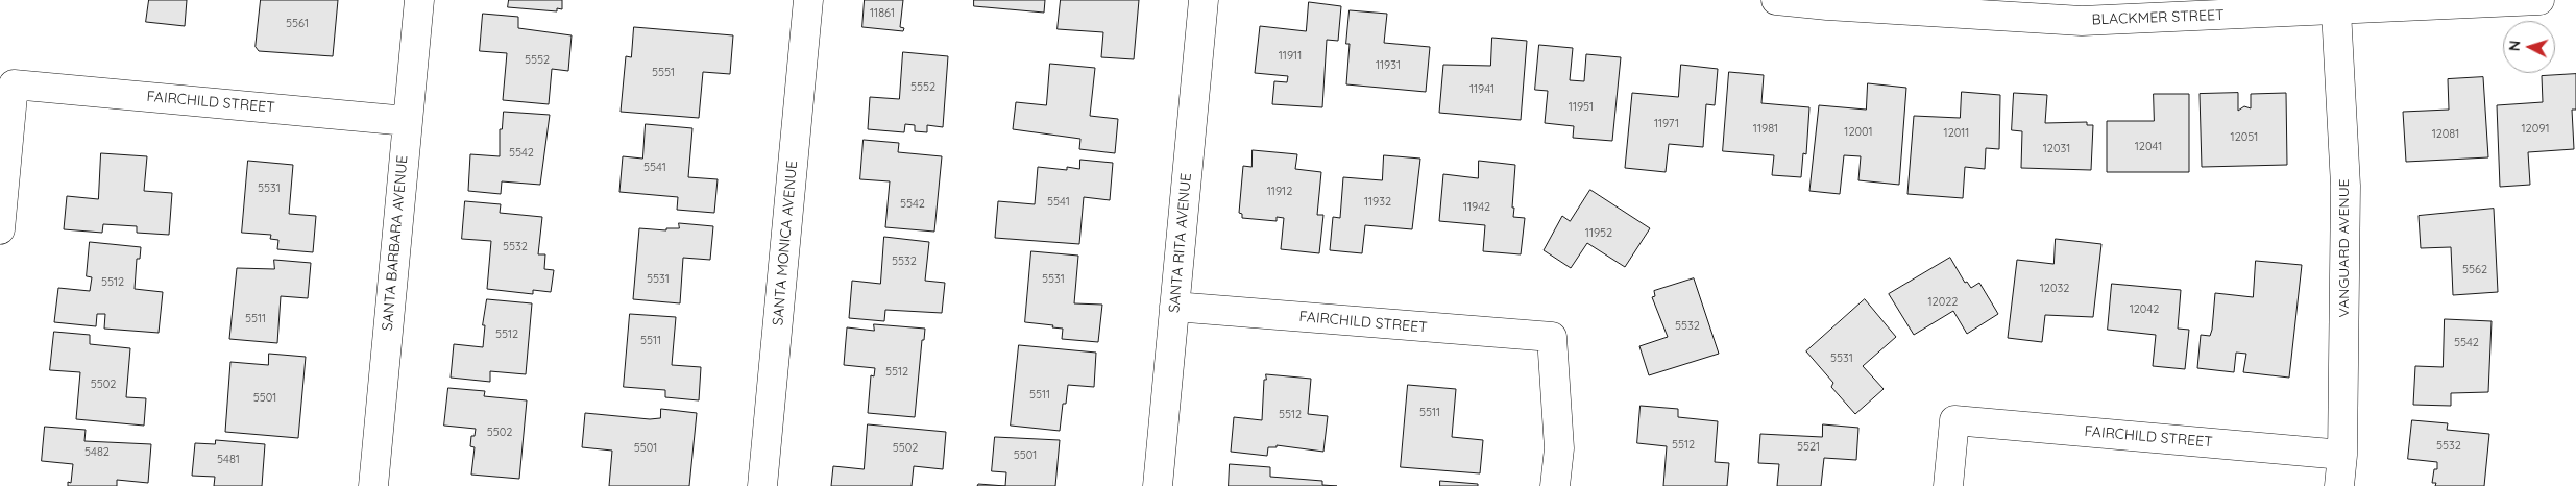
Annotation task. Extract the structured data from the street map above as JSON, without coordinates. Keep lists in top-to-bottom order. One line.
{"streets":{"street":["BLACKMER STREET","FAIRCHILD STREET","SANTA BARBARA AVENUE","SANTA MONICA AVENUE","SANTA RITA AVENUE","VANGUARD AVENUE"]},"crossings":[["BLACKMER STREET","VANGUARD AVENUE"],["FAIRCHILD STREET","SANTA BARBARA AVENUE"],["FAIRCHILD STREET","SANTA RITA AVENUE"],["FAIRCHILD STREET","VANGUARD AVENUE"]],"house_numbers":["11861","5561","11911","5552","11931","5551","5552","11941","11951","11971","11981","12091","12001","12011","12081","12051","12041","12031","5542","5541","5531","11912","5541","11932","5542","11942","11952","5532","5532","5562","5531","5531","5512","12032","12022","12042","5511","5532","5512","5511","5542","5531","5512","5502","5511","5501","5511","5512","5502","5512","5532","5521","5501","5502","5482","5501","5481"],"north":"left"}
